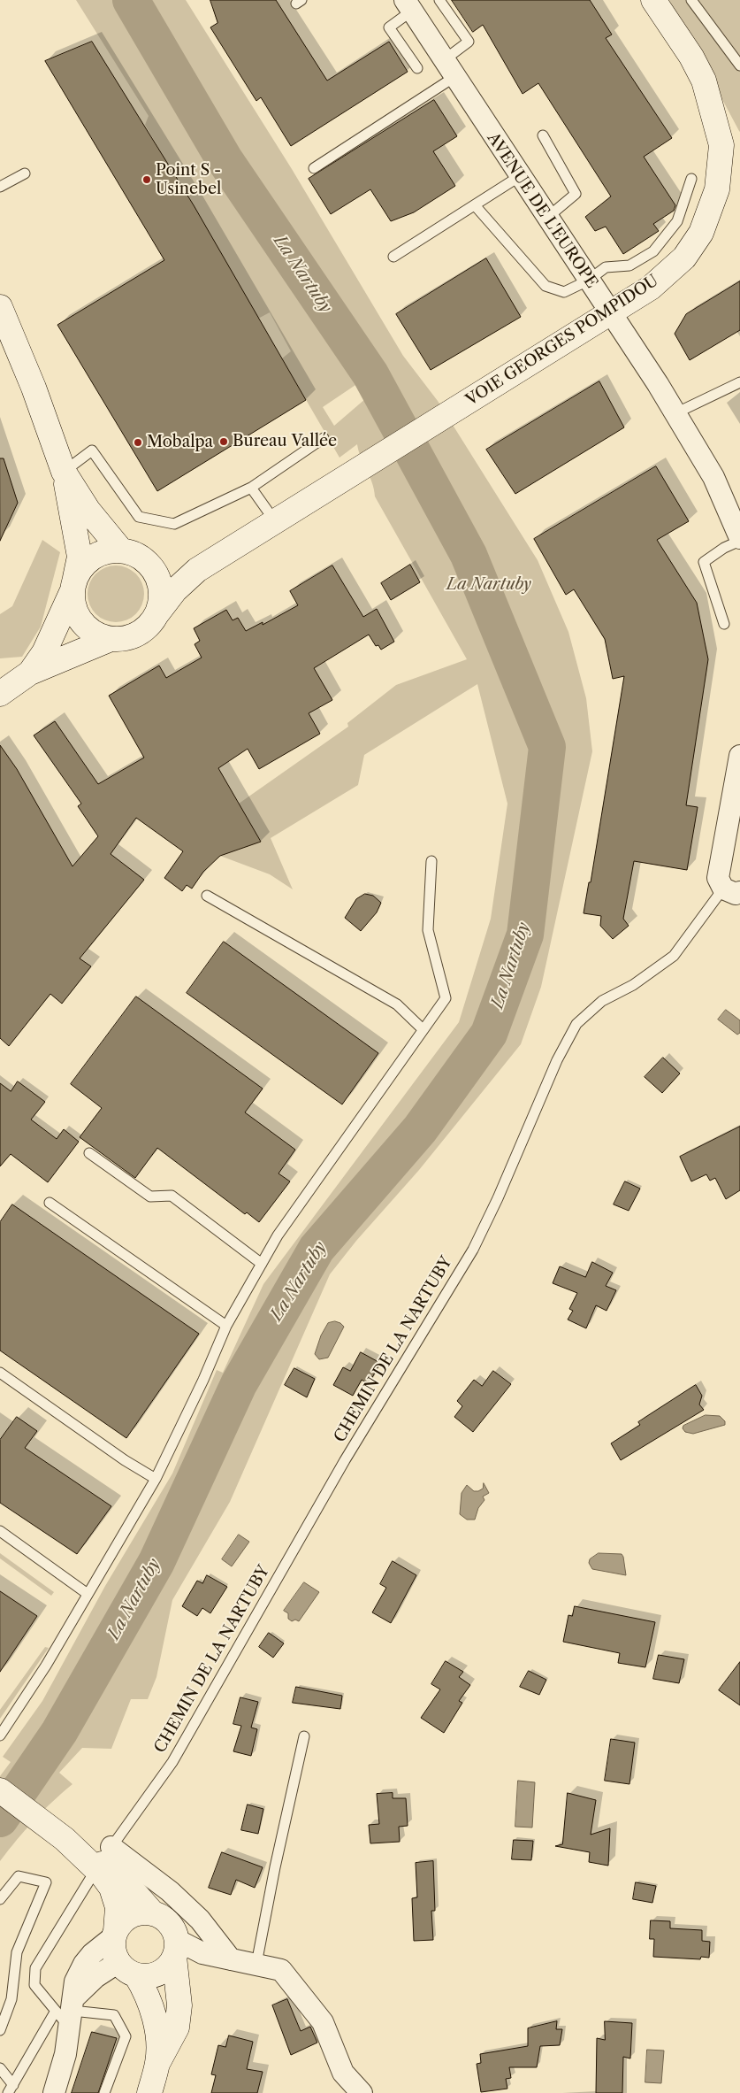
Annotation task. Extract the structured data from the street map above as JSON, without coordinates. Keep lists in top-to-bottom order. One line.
{"streets":{"main road":["VOIE GEORGES POMPIDOU"],"street":["AVENUE DE L'EUROPE"],"lane":["CHEMIN DE LA NARTUBY"]},"crossings":[["AVENUE DE L'EUROPE","VOIE GEORGES POMPIDOU"]],"water":["La Nartuby"],"parks":["La Nartuby"],"places":["Point S - Usinebel","Bureau Vallée","Mobalpa"]}
